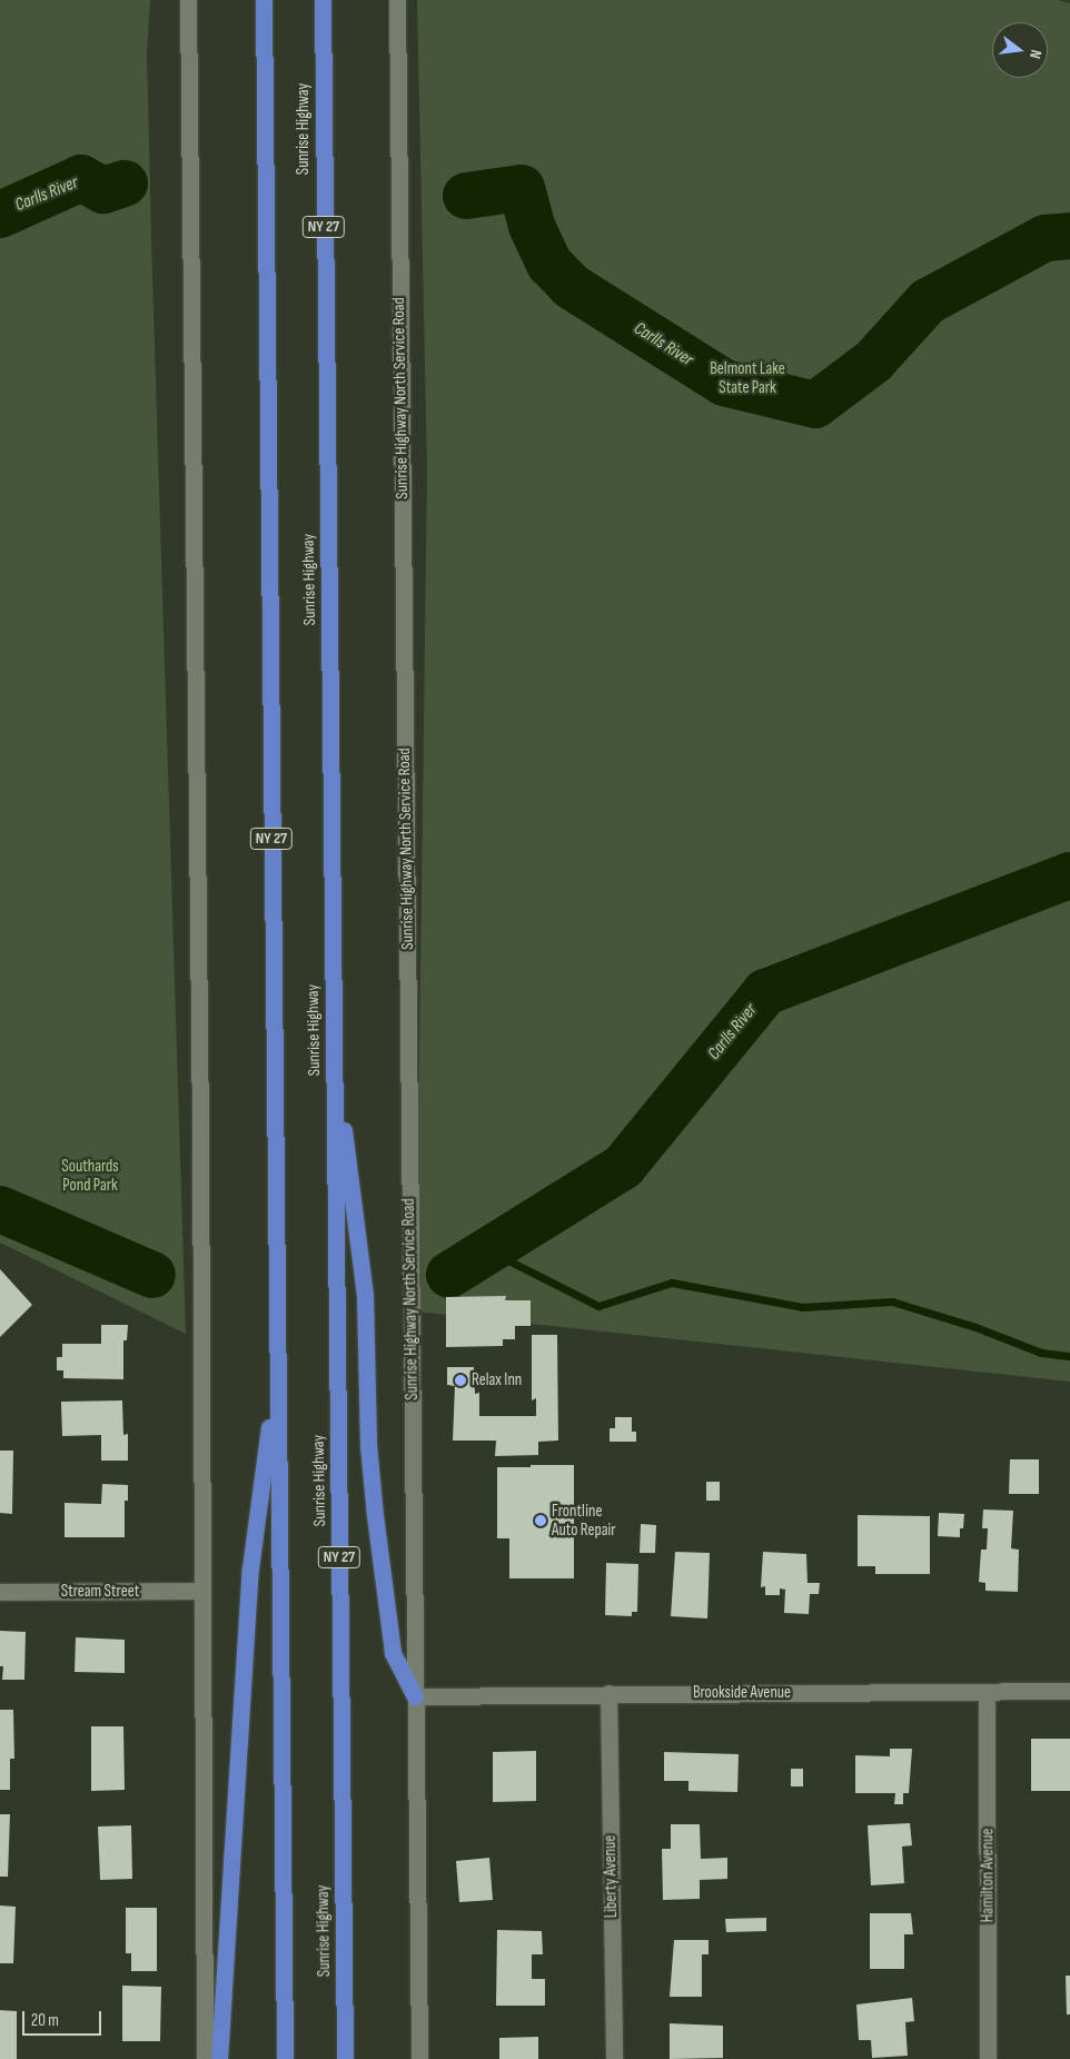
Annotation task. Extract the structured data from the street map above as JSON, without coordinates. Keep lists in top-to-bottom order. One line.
{"streets":{"highway":["Sunrise Highway","NY 27"],"main road":["Sunrise Highway North Service Road","Stream Street","Brookside Avenue","Hamilton Avenue","Liberty Avenue"]},"crossings":[["Sunrise Highway North Service Road","Brookside Avenue"],["Brookside Avenue","Hamilton Avenue"],["Brookside Avenue","Liberty Avenue"]],"water":["Carlls River"],"parks":["Belmont Lake State Park","Southards Pond Park"],"places":["Relax Inn","Frontline Auto Repair"],"scale_bar":"20 m","north":"right"}
